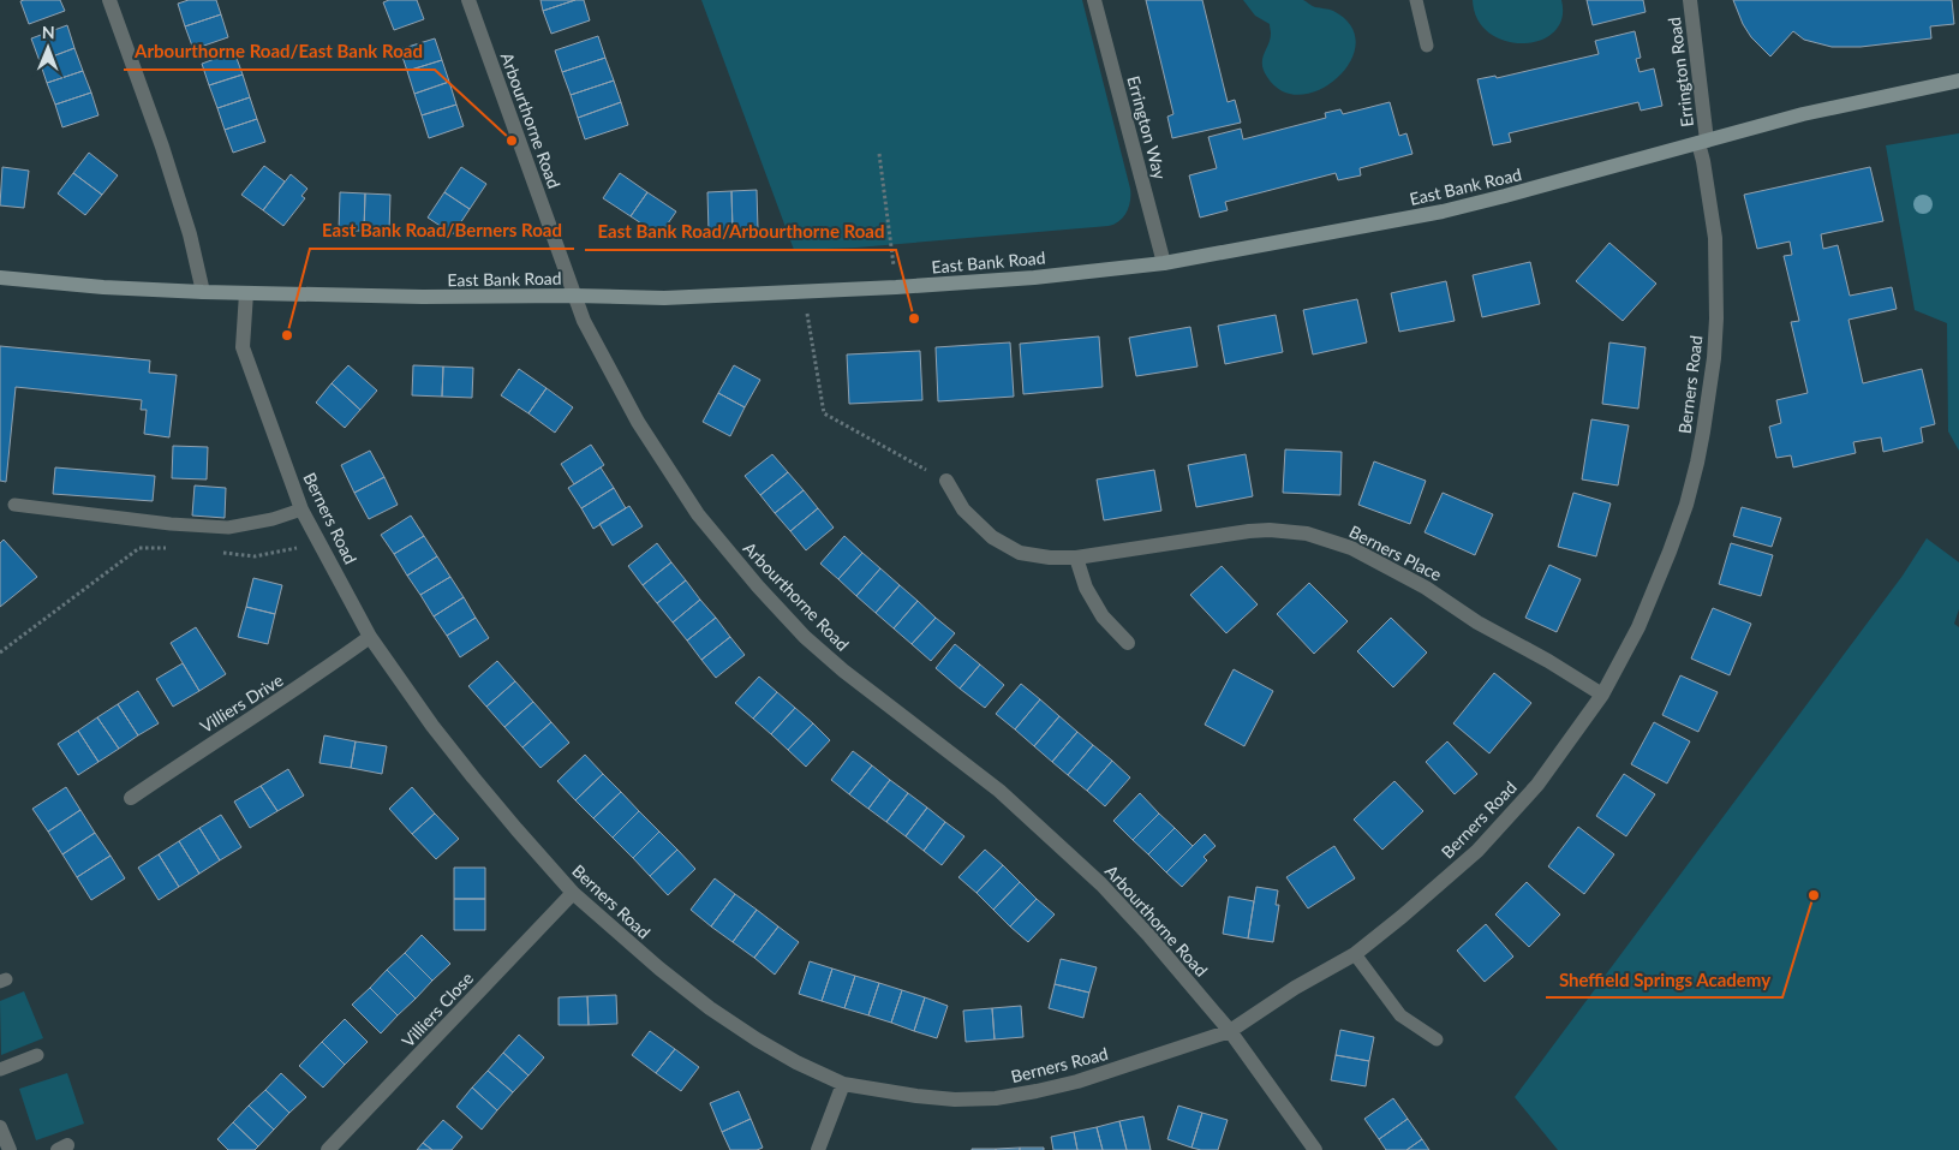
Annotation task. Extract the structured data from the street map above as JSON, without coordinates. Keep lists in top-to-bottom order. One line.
{"streets":{"street":["Errington Road","Arbourthorne Road","Errington Way","East Bank Road","Berners Road","Berners Place","Villiers Drive","Villiers Close"]},"crossings":[["Errington Road","East Bank Road"],["Errington Road","Berners Road"],["Arbourthorne Road","East Bank Road"],["Arbourthorne Road","Berners Road"],["Errington Way","East Bank Road"],["East Bank Road","Berners Road"],["Berners Road","Berners Place"],["Berners Road","Villiers Drive"],["Berners Road","Villiers Close"]],"places":["Arbourthorne Road/East Bank Road","East Bank Road/Arbourthorne Road","East Bank Road/Berners Road","Sheffield Springs Academy"],"north":"top"}
